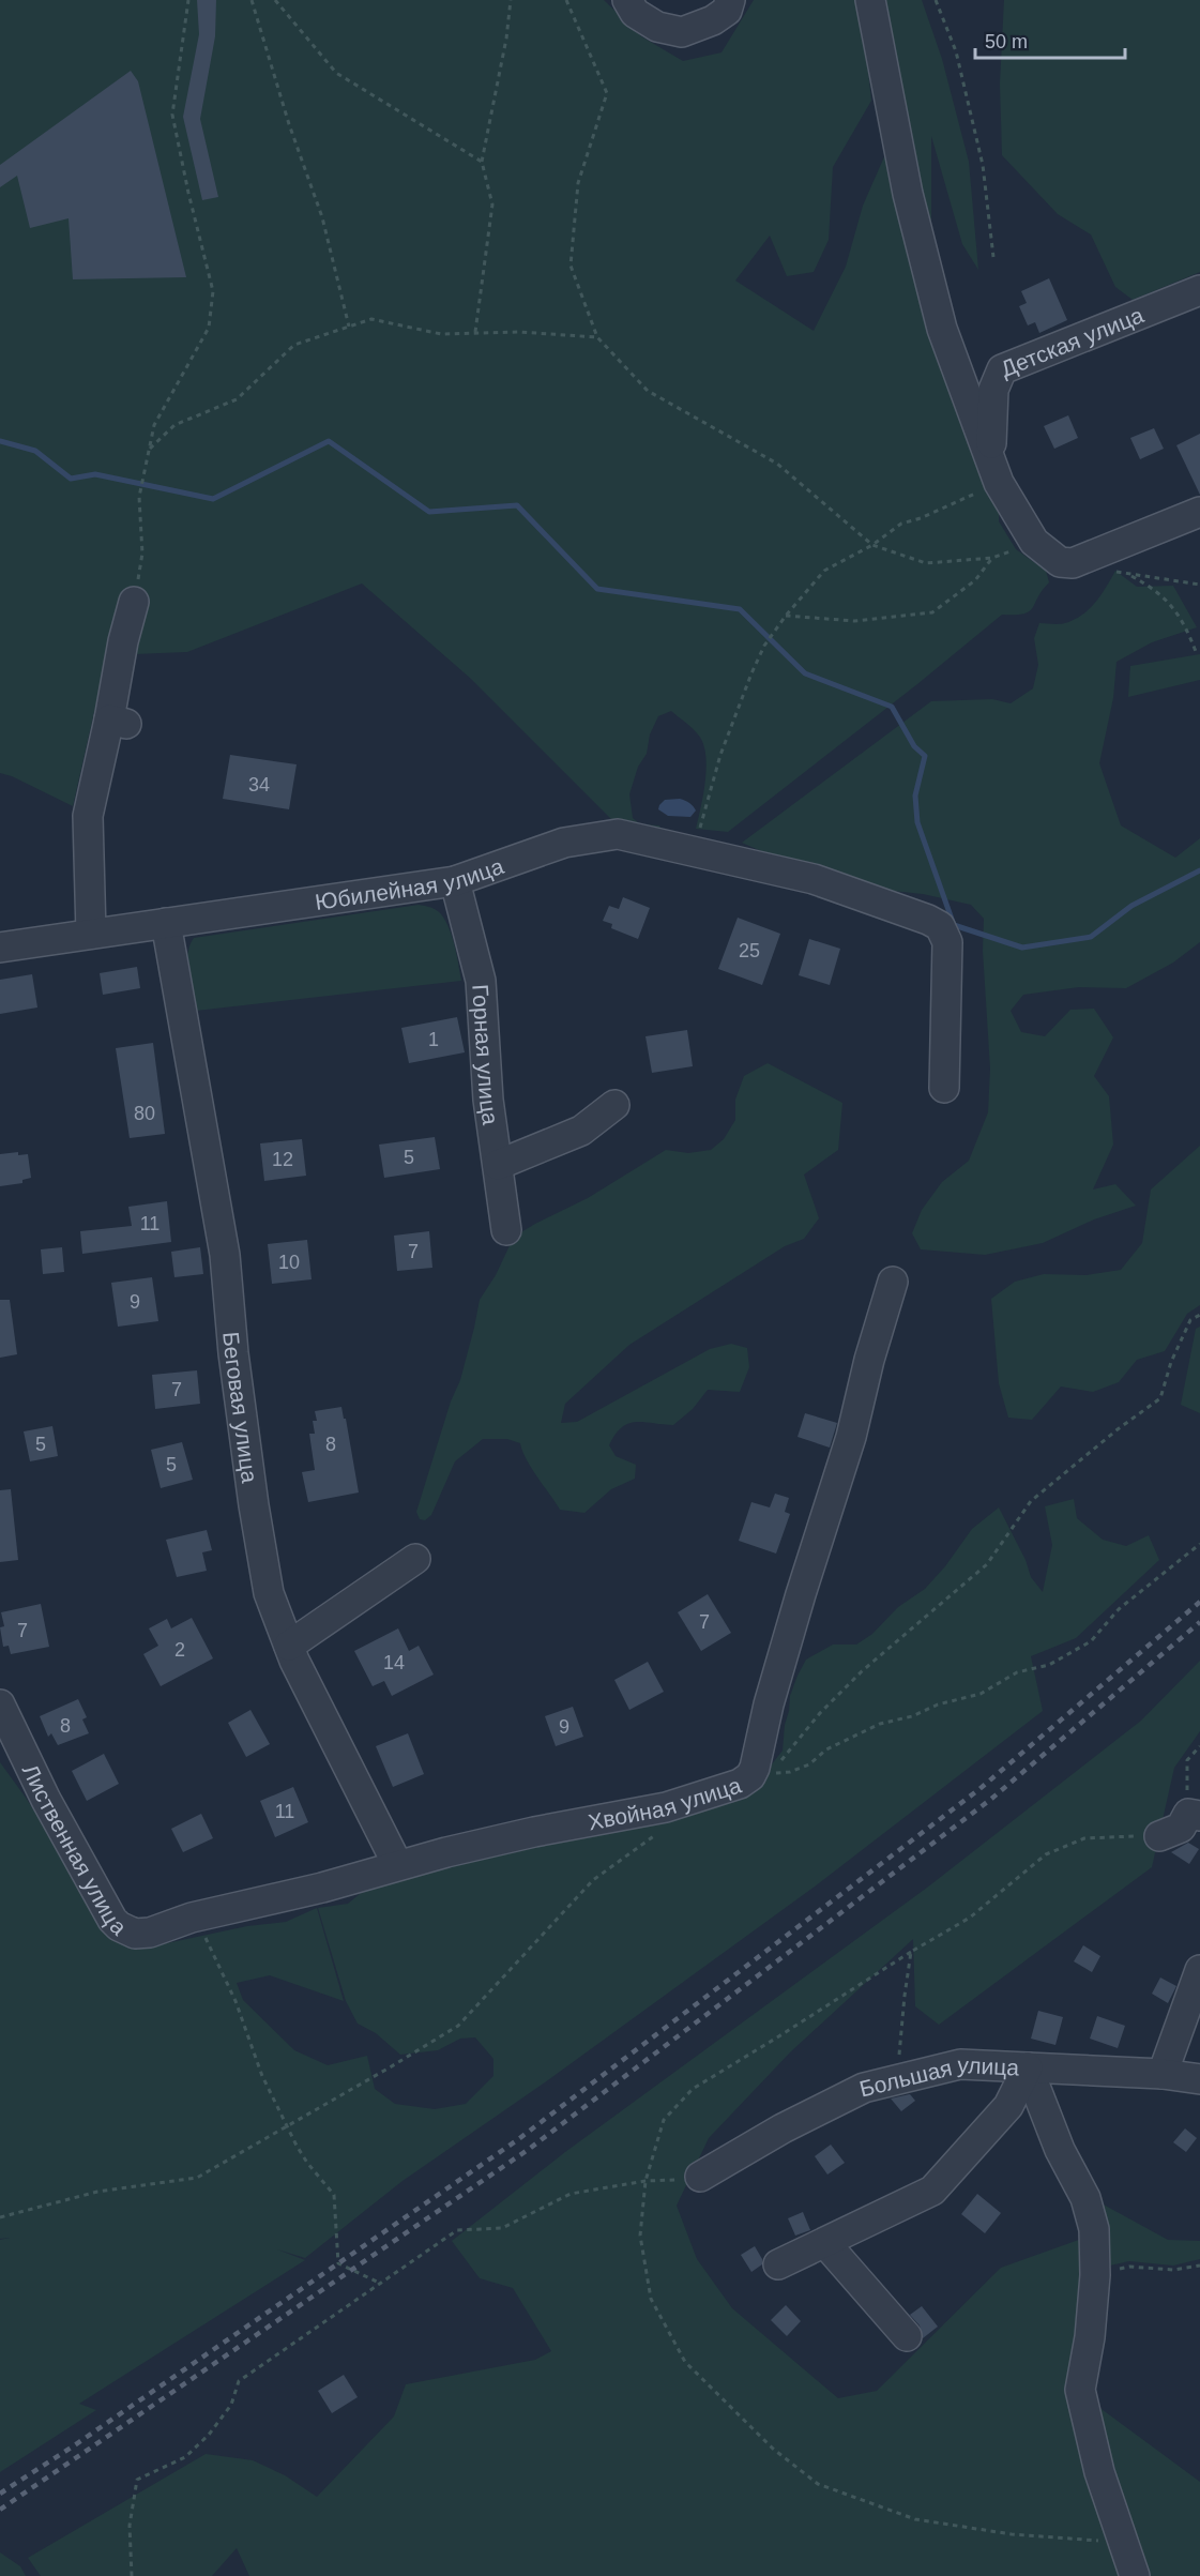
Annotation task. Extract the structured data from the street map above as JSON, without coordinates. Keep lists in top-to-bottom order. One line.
{"streets":{"street":["Детская улица","Юбилейная улица","Горная улица","Беговая улица","Хвойная улица","Лиственная улица","Большая улица"]},"crossings":[["Юбилейная улица","Горная улица"],["Юбилейная улица","Беговая улица"],["Беговая улица","Хвойная улица"],["Хвойная улица","Лиственная улица"]],"house_numbers":["34","25","1","80","5","12","11","7","10","9","7","5","8","5","7","7","2","14","8","9","11"],"scale_bar":"50 m"}
